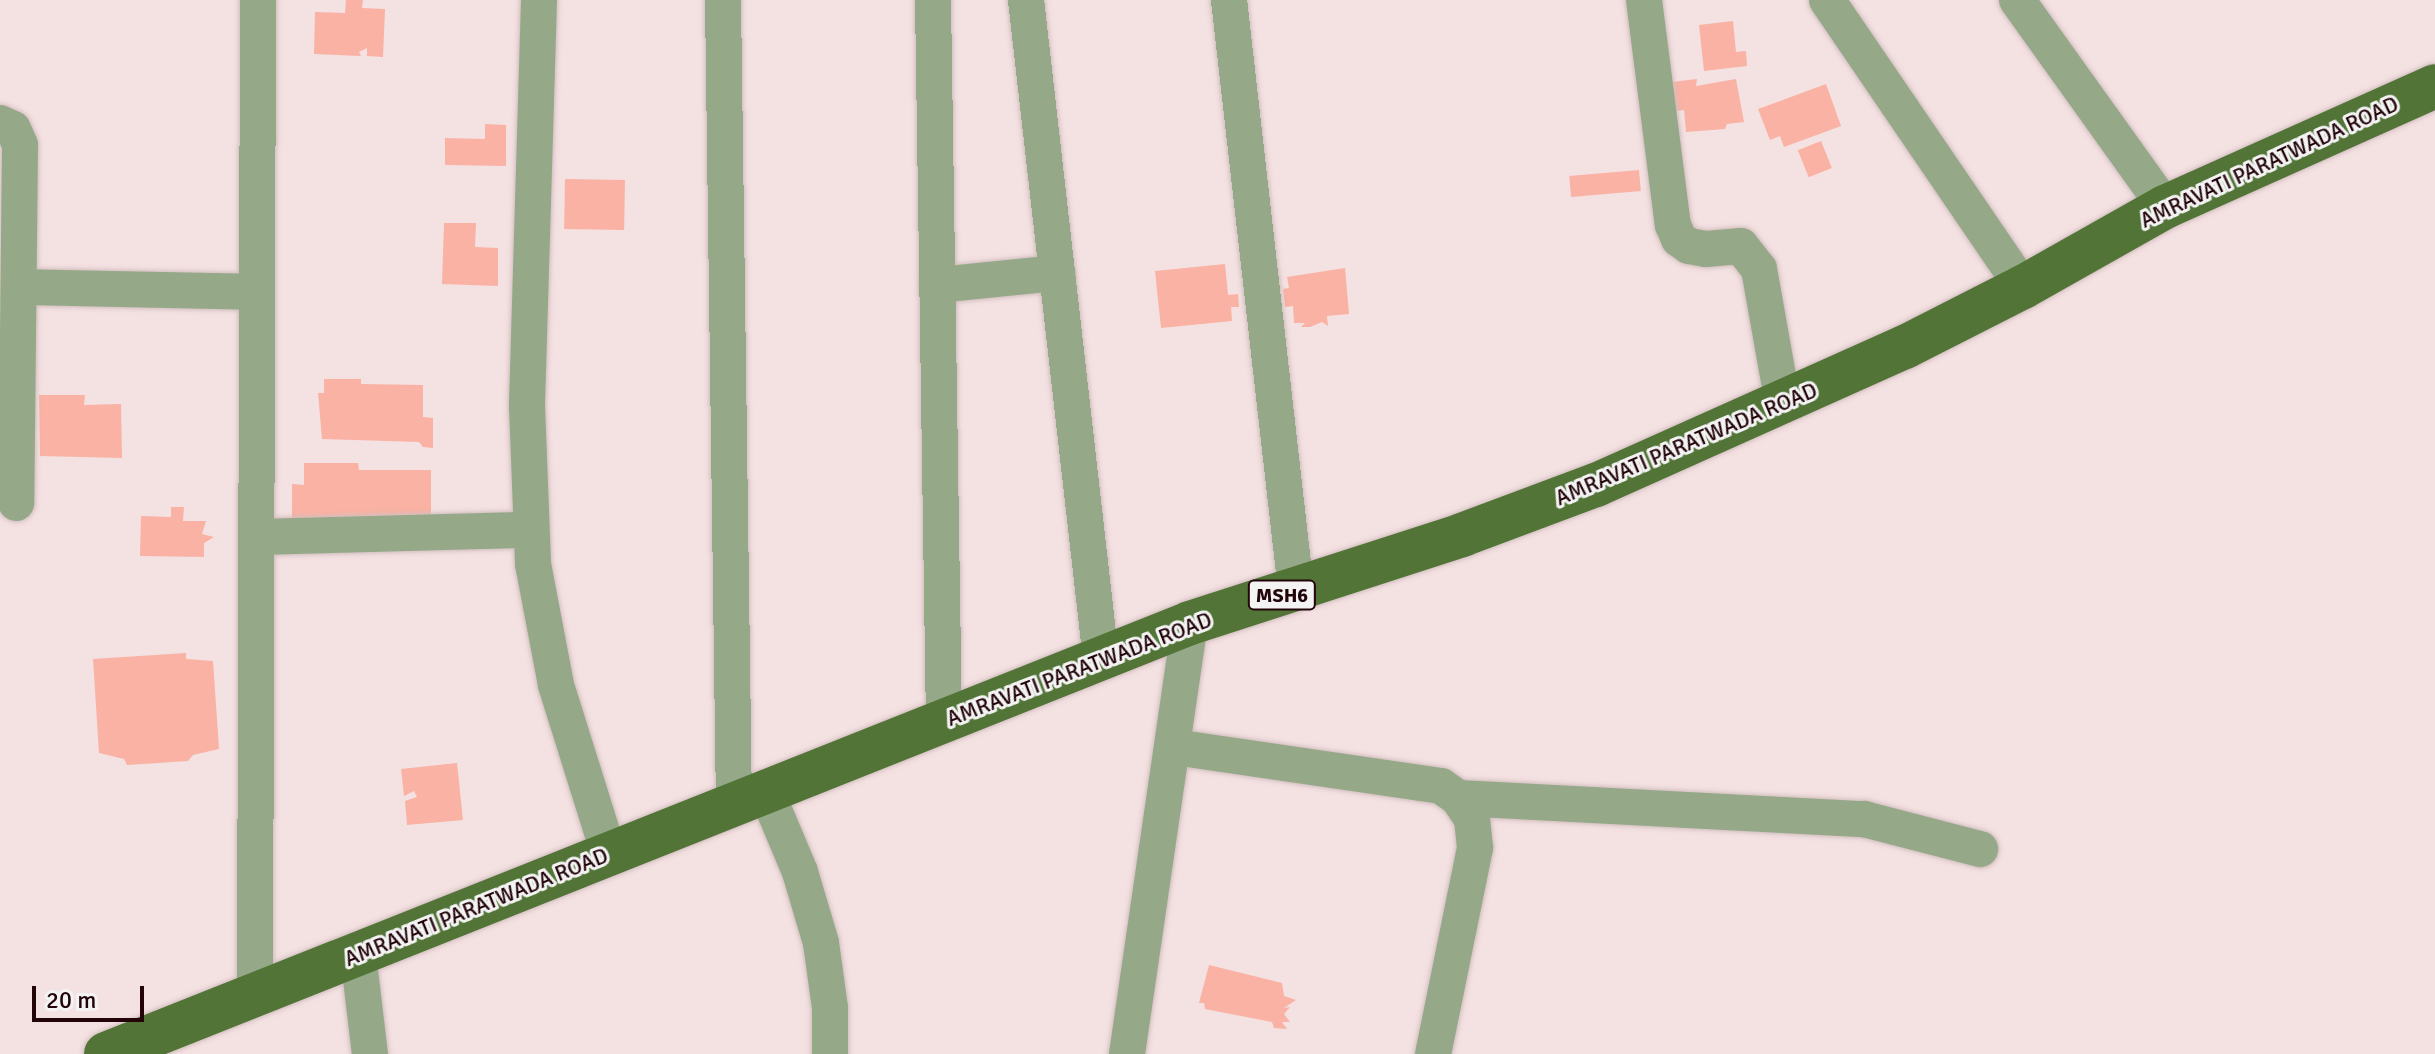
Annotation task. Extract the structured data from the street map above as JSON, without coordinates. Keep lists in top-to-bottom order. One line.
{"streets":{"main road":["AMRAVATI PARATWADA ROAD","MSH6"]},"scale_bar":"20 m"}
